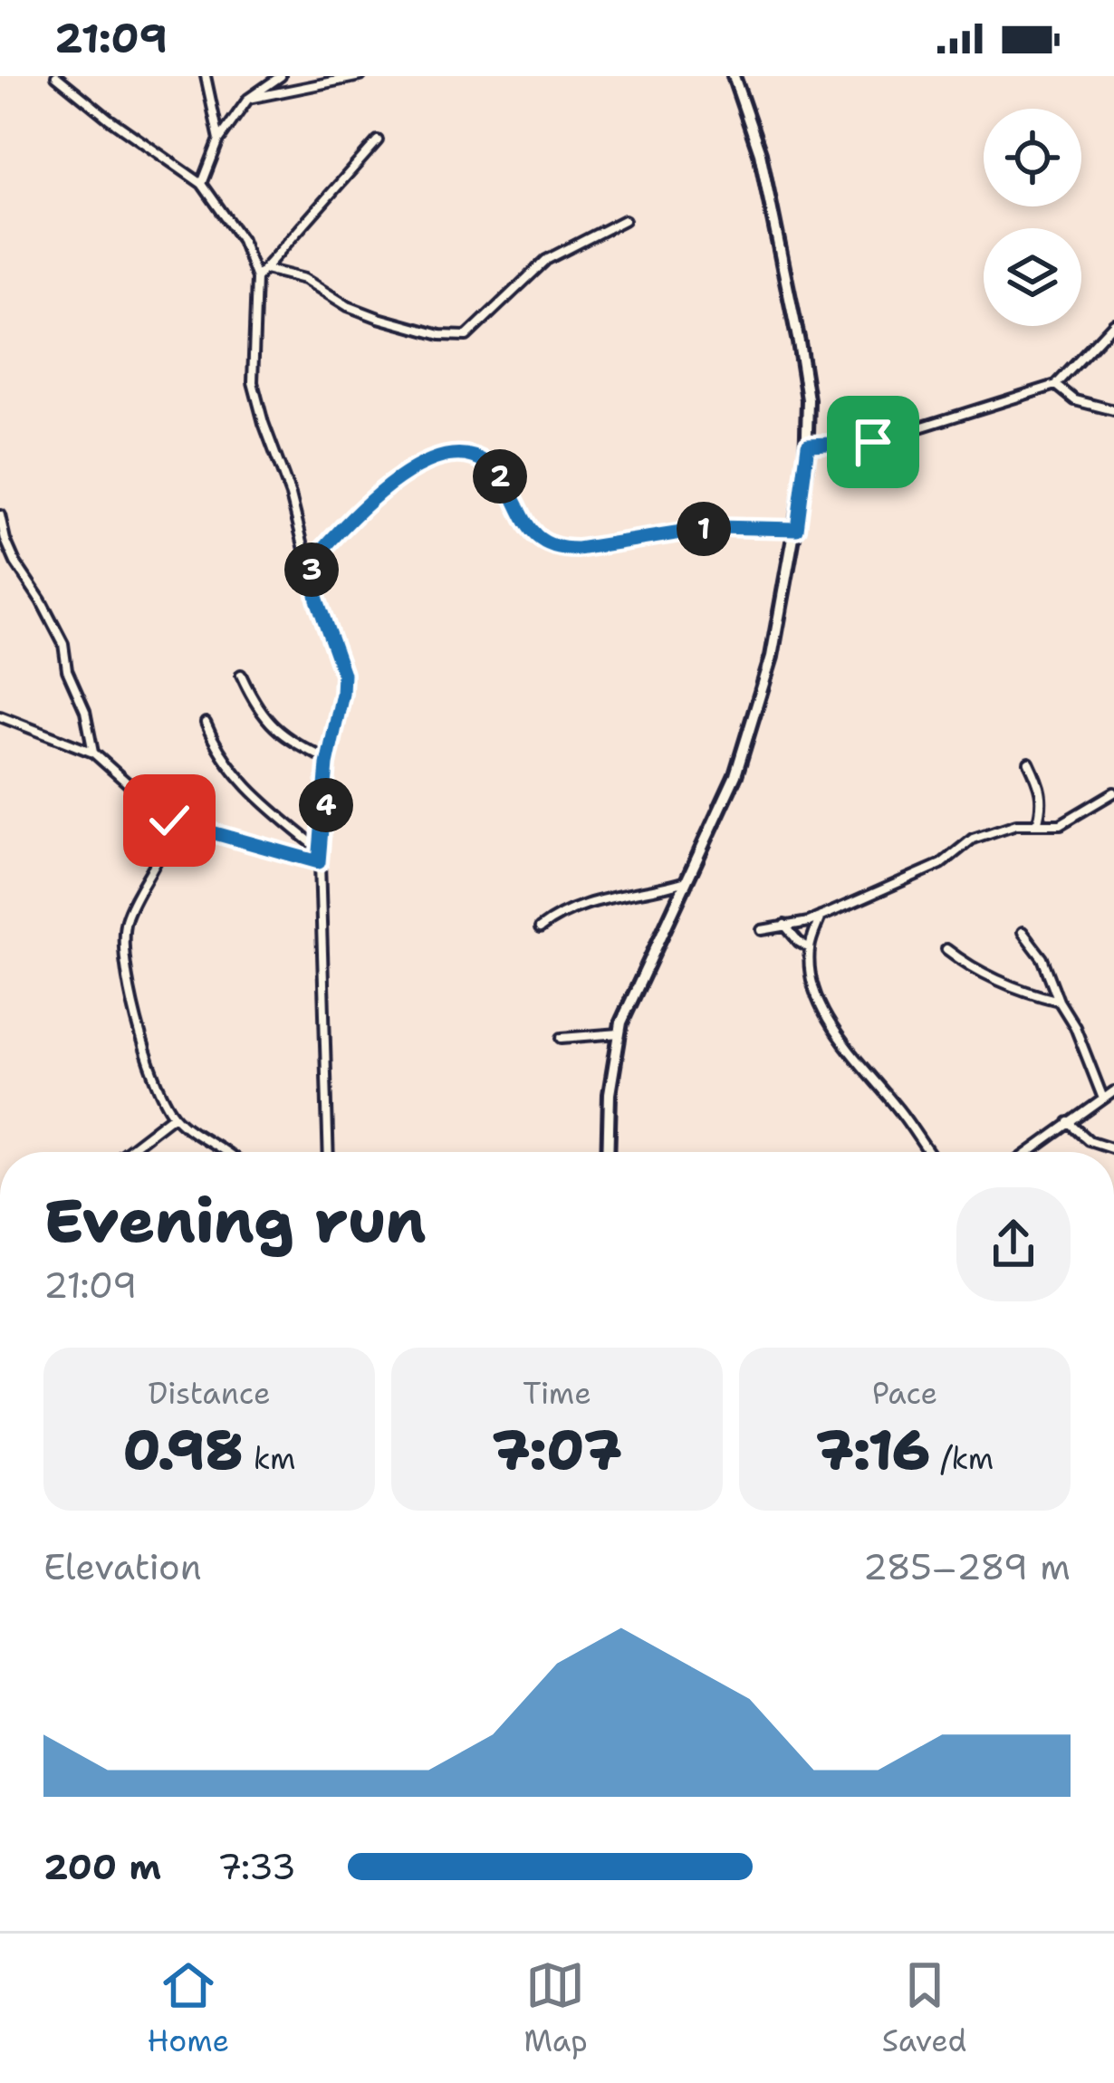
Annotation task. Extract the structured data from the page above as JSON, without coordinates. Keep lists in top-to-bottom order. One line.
{"page":{"status":"21:09","pins":["2","1","3","4"],"heading":["Evening run","21:09"],"stats":[["Distance","0.98 km"],["Time","7:07"],["Pace","7:16 /km"]],"chart":["Elevation","285–289 m"],"list":[{"name":"200 m","note":"7:33"}],"tabs":["Home","Map","Saved"]}}
